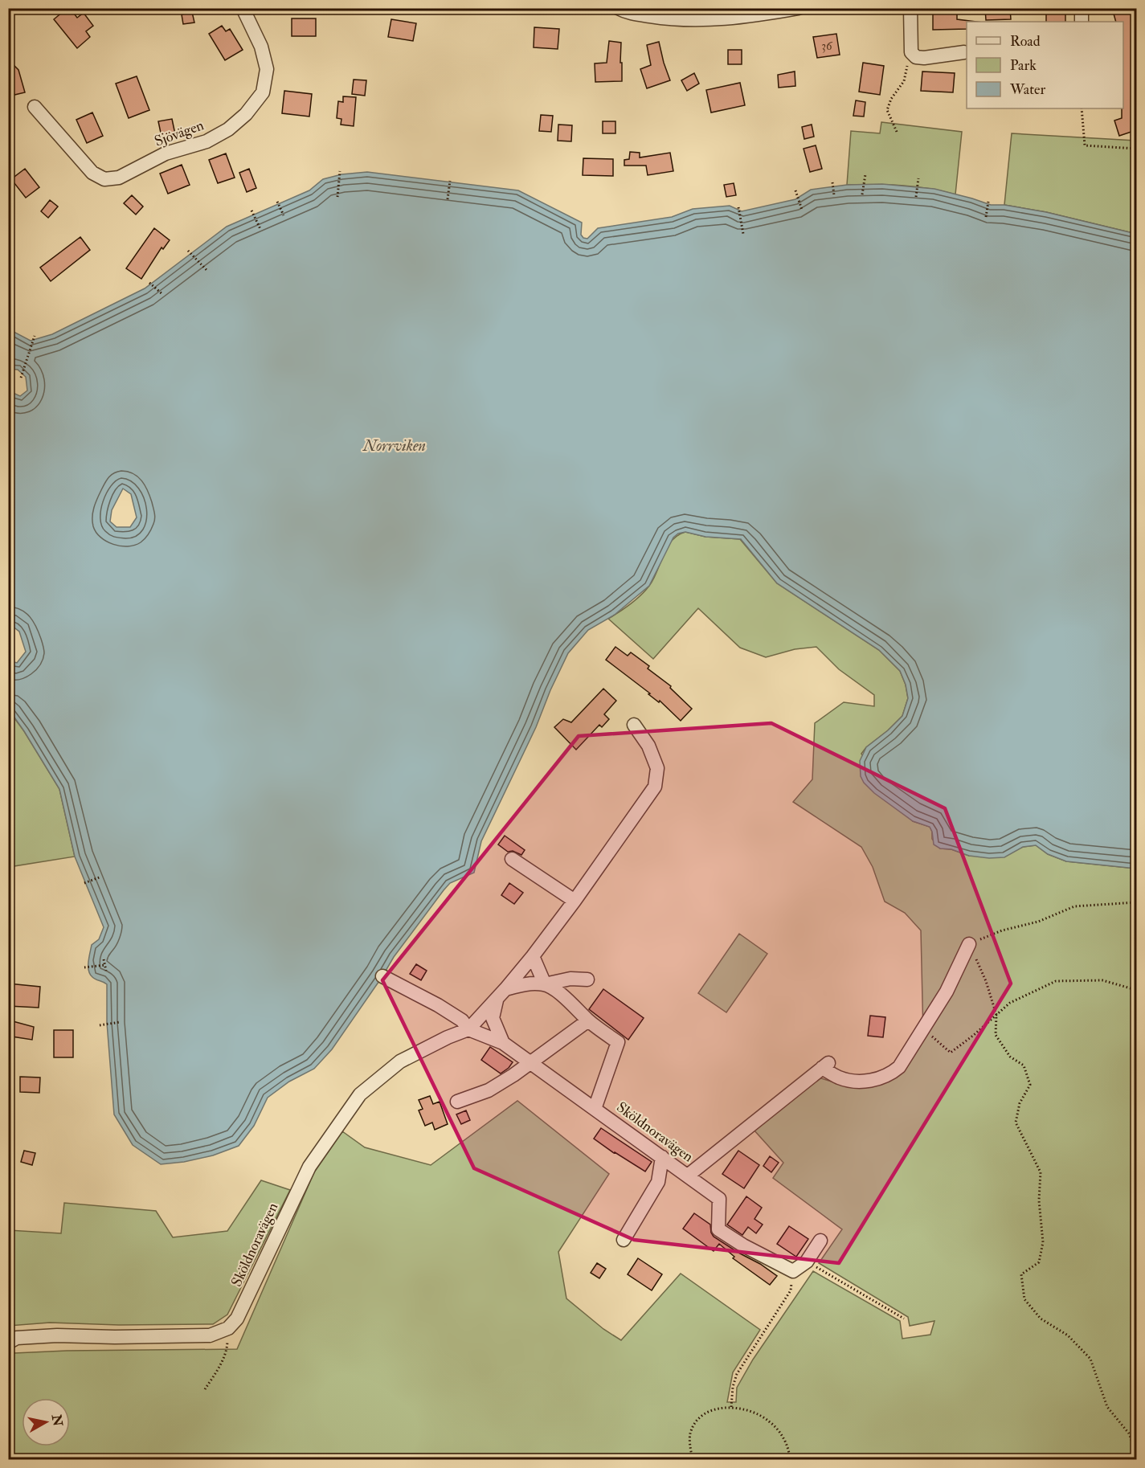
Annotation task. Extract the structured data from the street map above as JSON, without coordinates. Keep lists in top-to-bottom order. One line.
{"streets":{"street":["Sjövägen","Sköldnoravägen"]},"water":["Norrviken"],"house_numbers":["36"],"legend":["Road","Park","Water"],"north":"right"}
